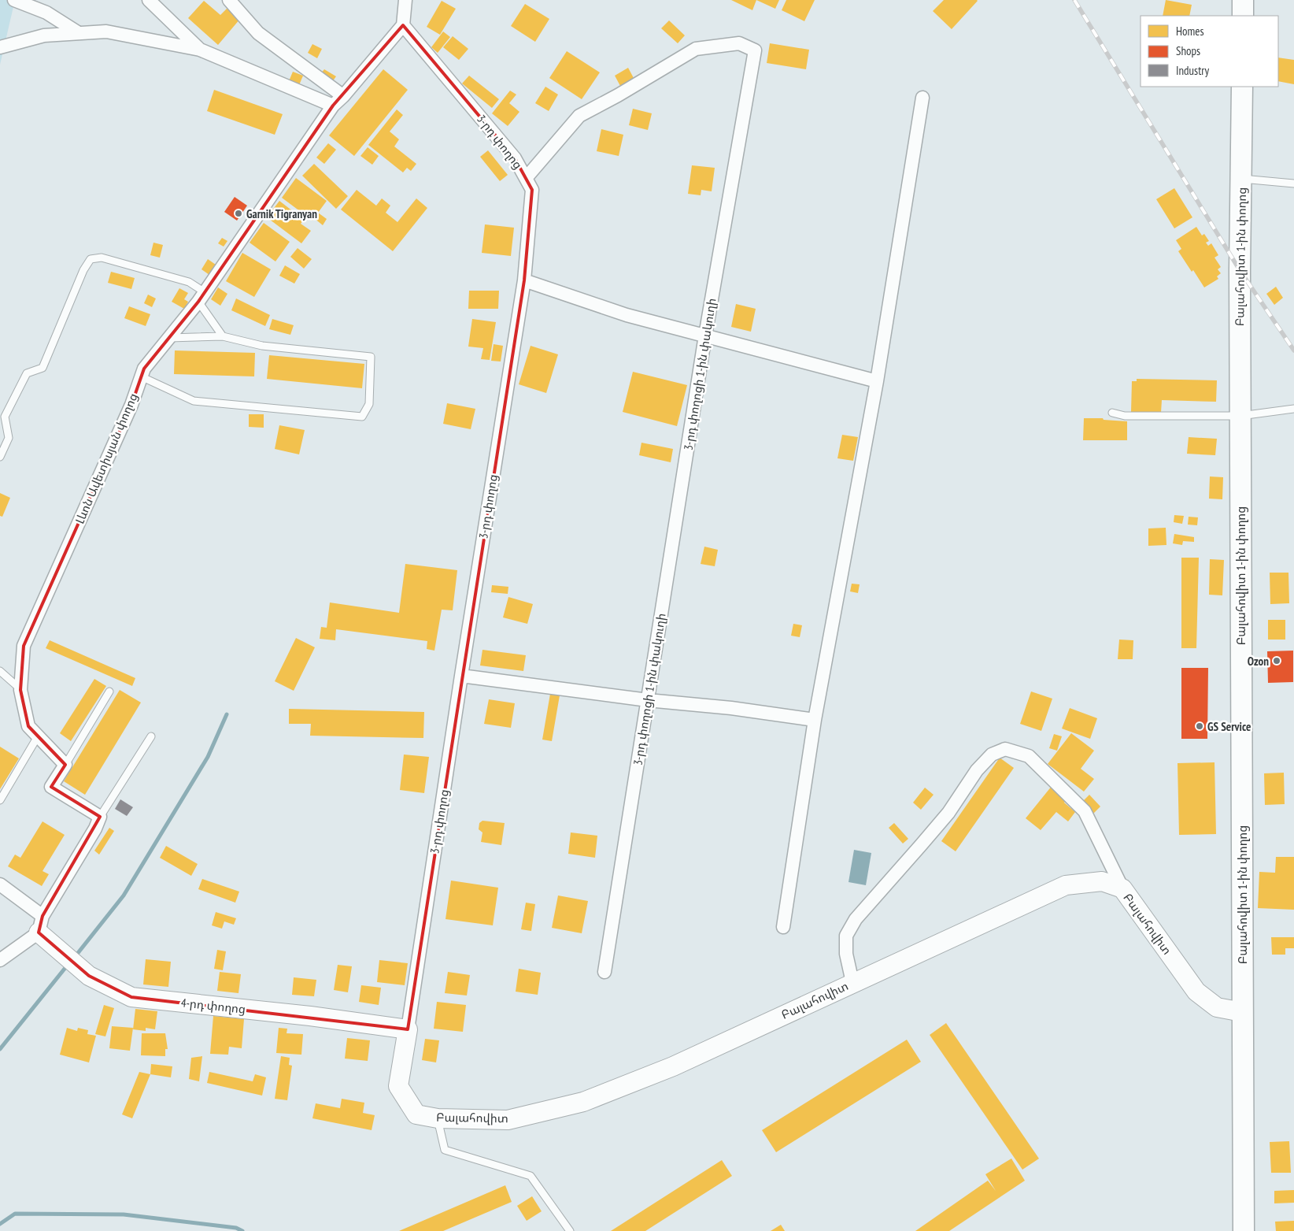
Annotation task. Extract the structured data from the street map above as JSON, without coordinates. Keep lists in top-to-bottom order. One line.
{"streets":{"main road":["Բալահովիտ 1-ին փողոց"],"street":["3-րդ փողոց","3-րդ փողոցի 1-ին փակուղի","Լևոն Ավետիսյան փողոց","Բալահովիտ","4-րդ փողոց"]},"crossings":[["3-րդ փողոց","3-րդ փողոցի 1-ին փակուղի"],["3-րդ փողոց","Լևոն Ավետիսյան փողոց"],["3-րդ փողոց","Բալահովիտ"],["3-րդ փողոց","4-րդ փողոց"],["Բալահովիտ 1-ին փողոց","Բալահովիտ"],["Բալահովիտ","4-րդ փողոց"]],"places":["Garnik Tigranyan","Ozon","GS Service"],"legend":["Homes","Shops","Industry"]}
